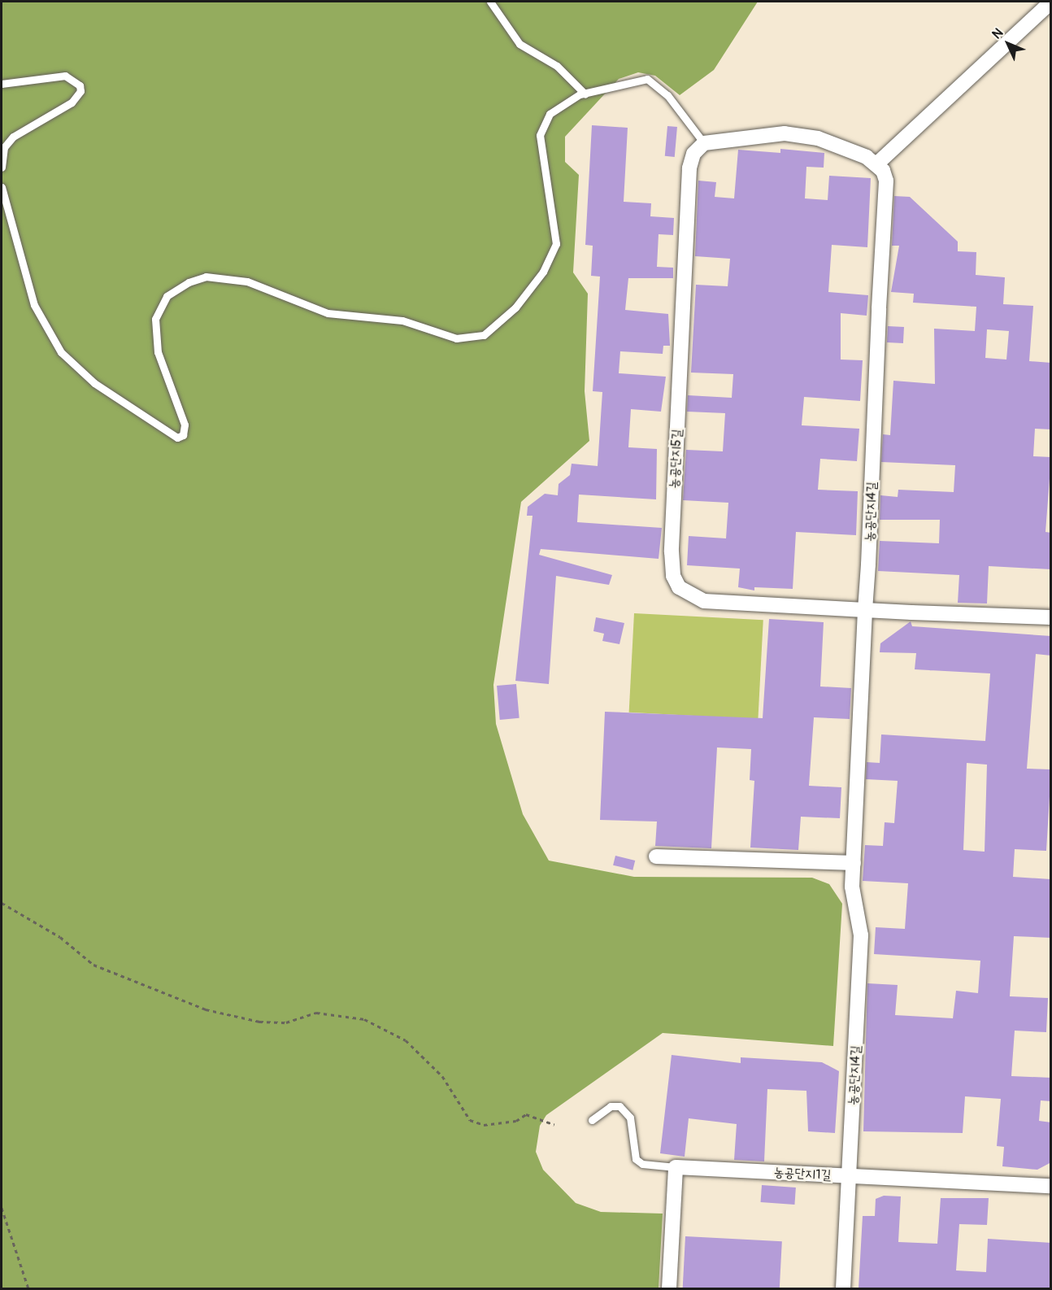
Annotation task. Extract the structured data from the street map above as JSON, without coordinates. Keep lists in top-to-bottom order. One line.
{"streets":{"street":["농공단지5길","농공단지4길","농공단지1길"]},"crossings":[["농공단지5길","농공단지4길"],["농공단지4길","농공단지1길"]],"north":"top left"}
